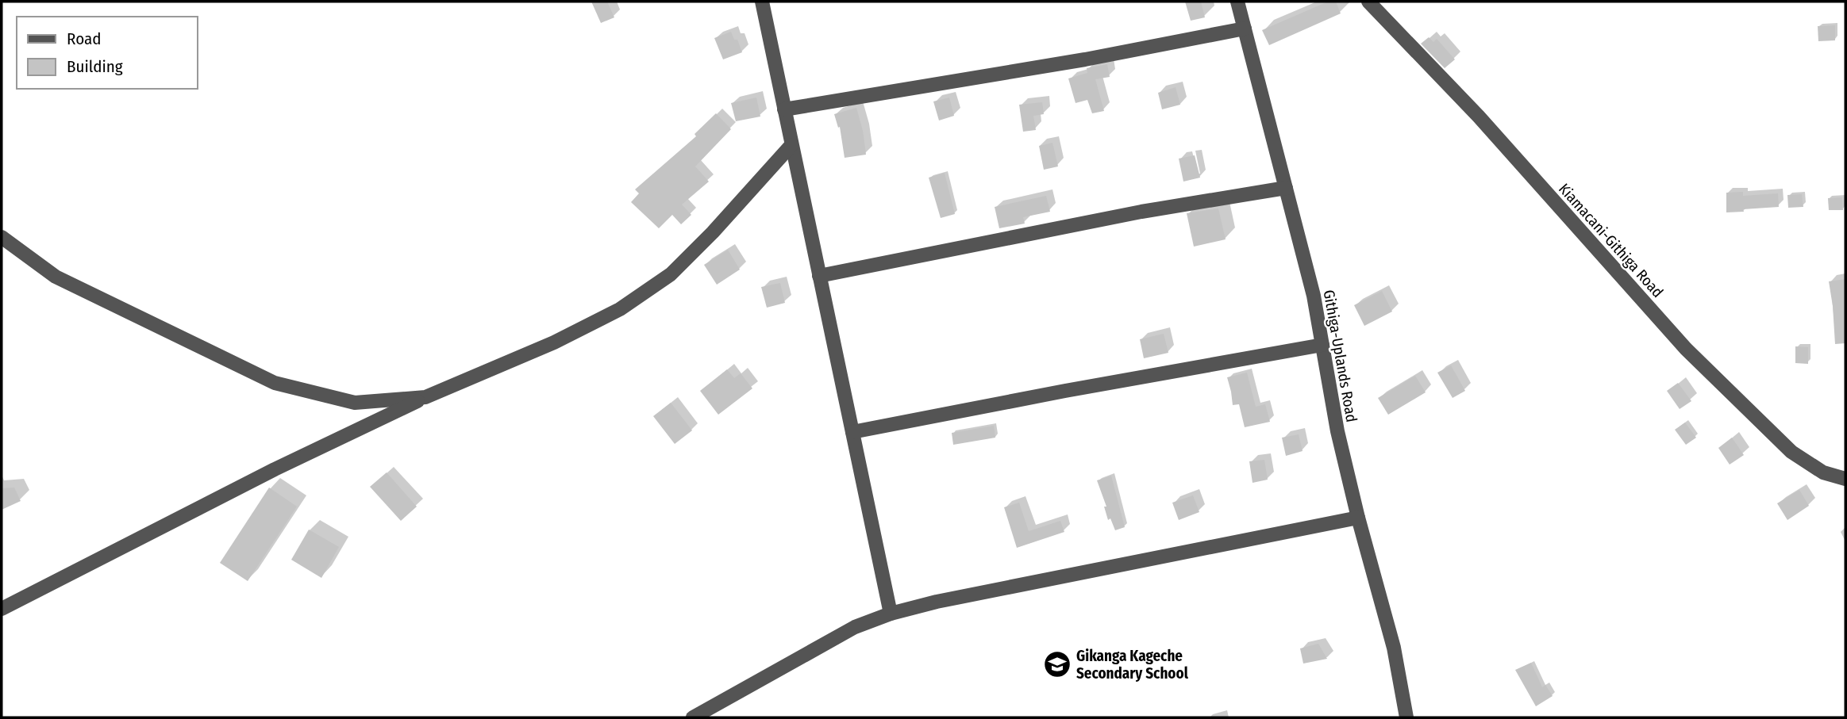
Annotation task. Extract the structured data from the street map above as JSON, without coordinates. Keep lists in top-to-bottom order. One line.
{"streets":{"street":["Kiamacani-Githiga Road","Githiga-Uplands Road"]},"places":{"school or university":["Gikanga Kageche Secondary School"]},"legend":["Road","Building"]}
